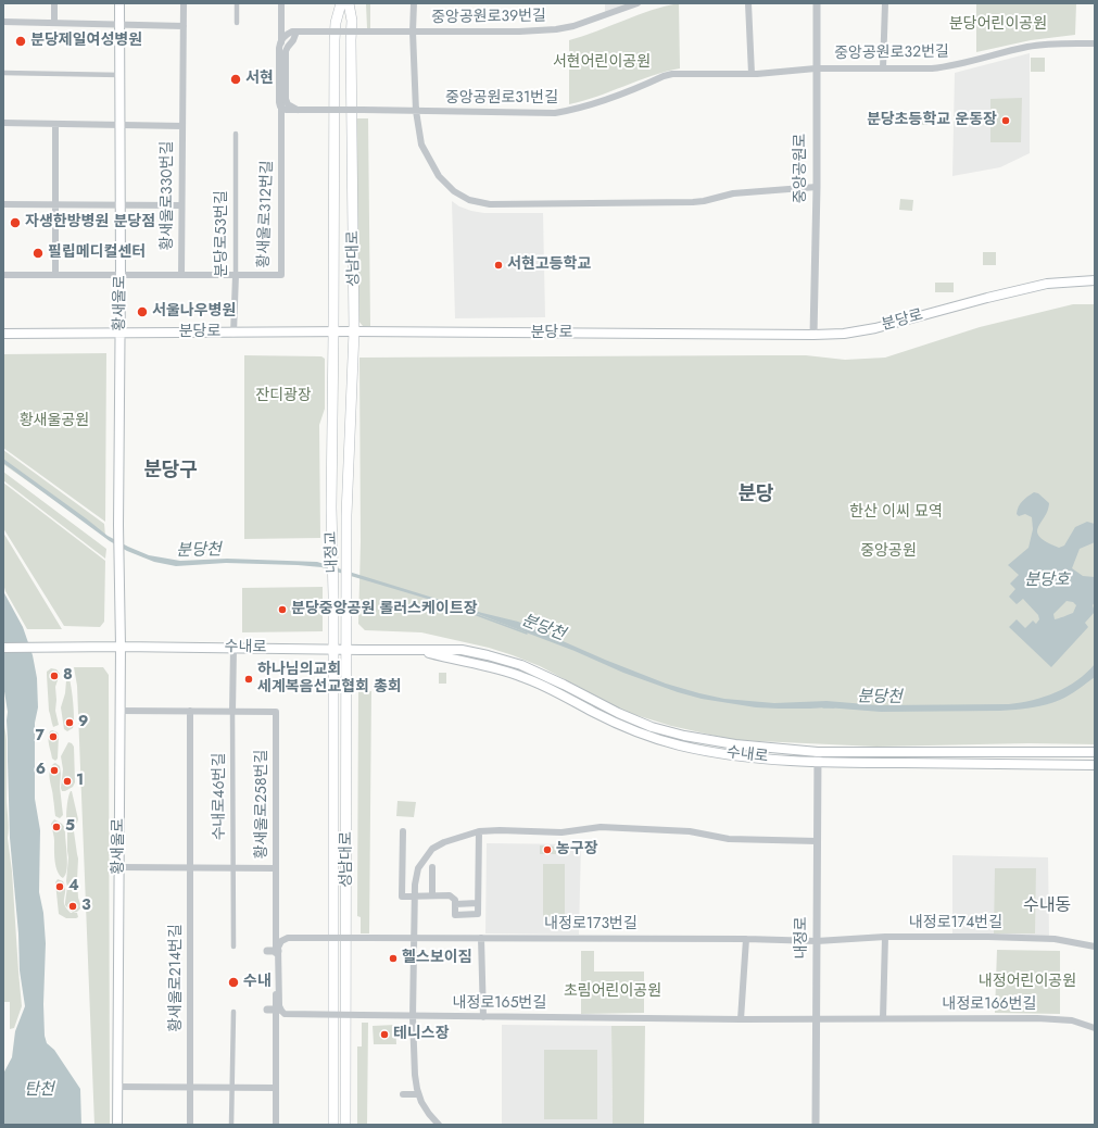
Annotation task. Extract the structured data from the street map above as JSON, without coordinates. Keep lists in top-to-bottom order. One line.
{"streets":{"main road":["성남대로","황새울로","분당로","내정교","수내로"],"street":["중앙공원로39번길","중앙공원로32번길","중앙공원로31번길","중앙공원로","황새울로330번길","황새울로312번길","분당로53번길","수내로46번길","황새울로258번길","내정로174번길","내정로173번길","내정로","황새울로214번길","내정로165번길","내정로166번길"]},"crossings":[["중앙공원로39번길","중앙공원로31번길"],["중앙공원로32번길","중앙공원로31번길"],["중앙공원로32번길","중앙공원로"],["중앙공원로31번길","중앙공원로"],["중앙공원로","분당로"],["황새울로330번길","황새울로312번길"],["황새울로330번길","황새울로"],["황새울로312번길","분당로53번길"],["황새울로312번길","황새울로"],["분당로53번길","분당로"],["성남대로","분당로"],["성남대로","내정교"],["성남대로","수내로"],["황새울로","분당로"],["황새울로","수내로"],["황새울로","황새울로258번길"],["수내로","수내로46번길"],["수내로","내정로"],["수내로46번길","황새울로258번길"],["내정로174번길","내정로173번길"],["내정로174번길","내정로"],["내정로173번길","내정로"],["내정로","내정로165번길"],["내정로","내정로166번길"],["내정로165번길","내정로166번길"]],"districts":["분당구","분당","수내동"],"water":["분당천","분당호","탄천"],"parks":["분당어린이공원","서현어린이공원","잔디광장","황새울공원","한산 이씨 묘역","중앙공원","내정어린이공원","초림어린이공원"],"places":["분당제일여성병원","서현","분당초등학교 운동장","자생한방병원 분당점","필립메디컬센터","서현고등학교","서울나우병원","분당중앙공원 롤러스케이트장","8","하나님의교회 세계복음선교협회 총회","9","7","6","1","5","농구장","4","3","헬스보이짐","수내","테니스장"]}
